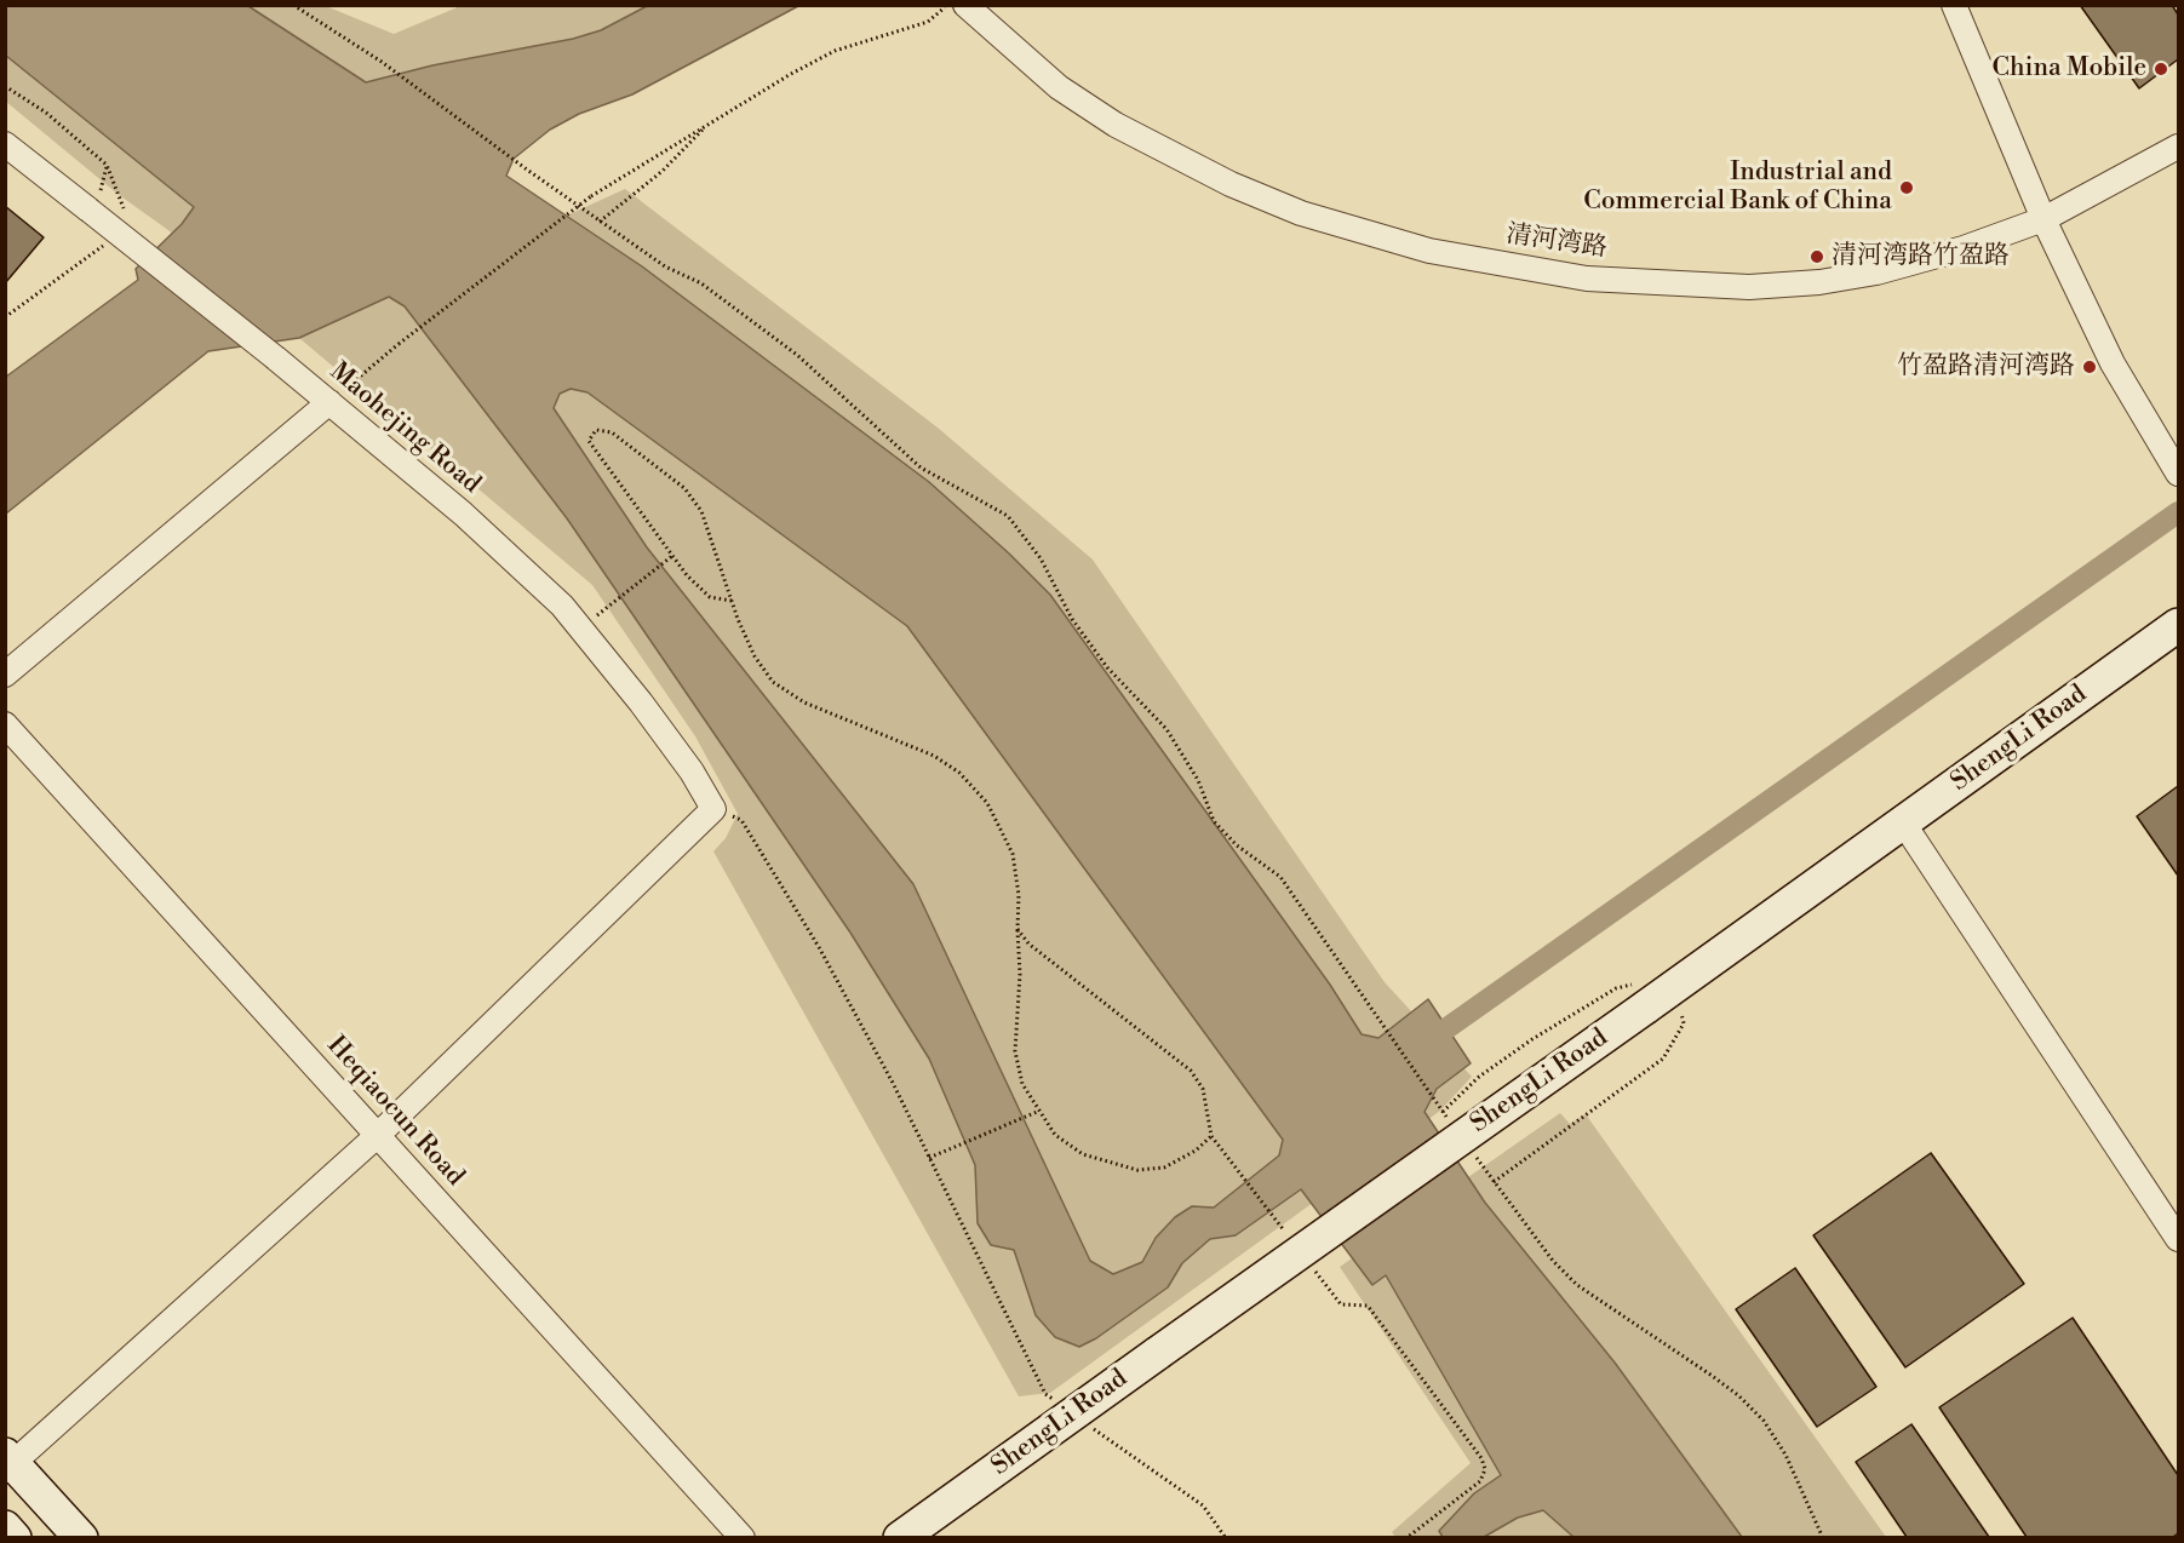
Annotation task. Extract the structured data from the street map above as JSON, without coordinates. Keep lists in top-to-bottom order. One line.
{"streets":{"main road":["ShengLi Road"],"street":["清河湾路","Maohejing Road","Heqiaocun Road"]},"places":["China Mobile","Industrial and Commercial Bank of China","清河湾路竹盈路","竹盈路清河湾路"]}
